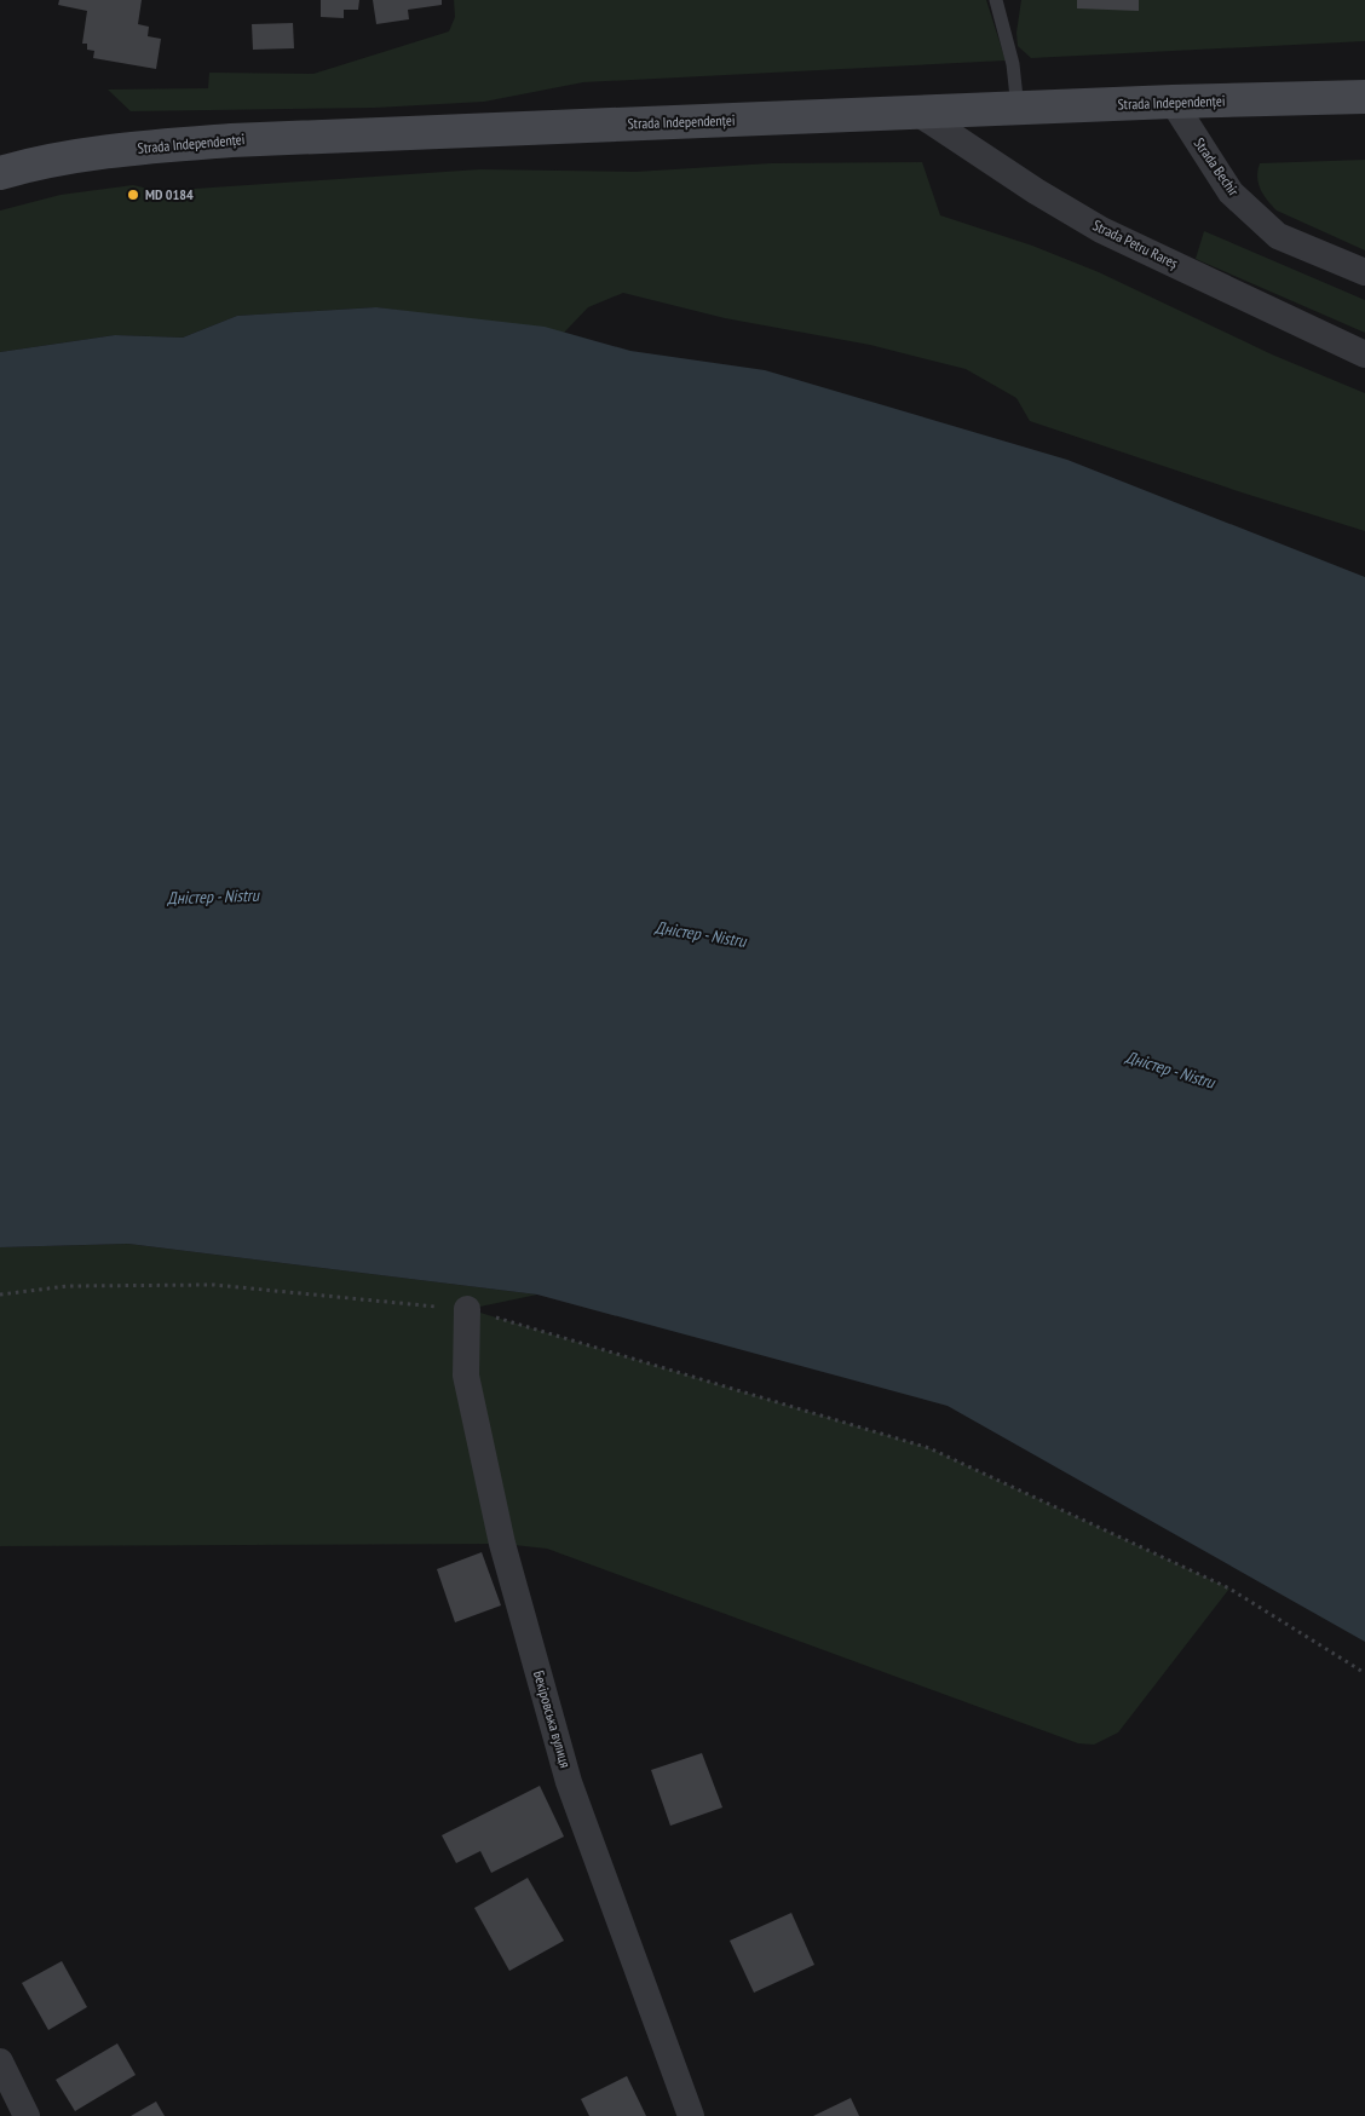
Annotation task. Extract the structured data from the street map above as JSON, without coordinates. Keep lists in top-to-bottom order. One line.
{"streets":{"main road":["Strada Independenței"],"street":["Strada Bechir","Strada Petru Rareș","Бекіровська вулиця"]},"crossings":[["Strada Independenței","Strada Bechir"],["Strada Independenței","Strada Petru Rareș"]],"water":["Дністер - Nistru"],"places":["MD 0184"]}
